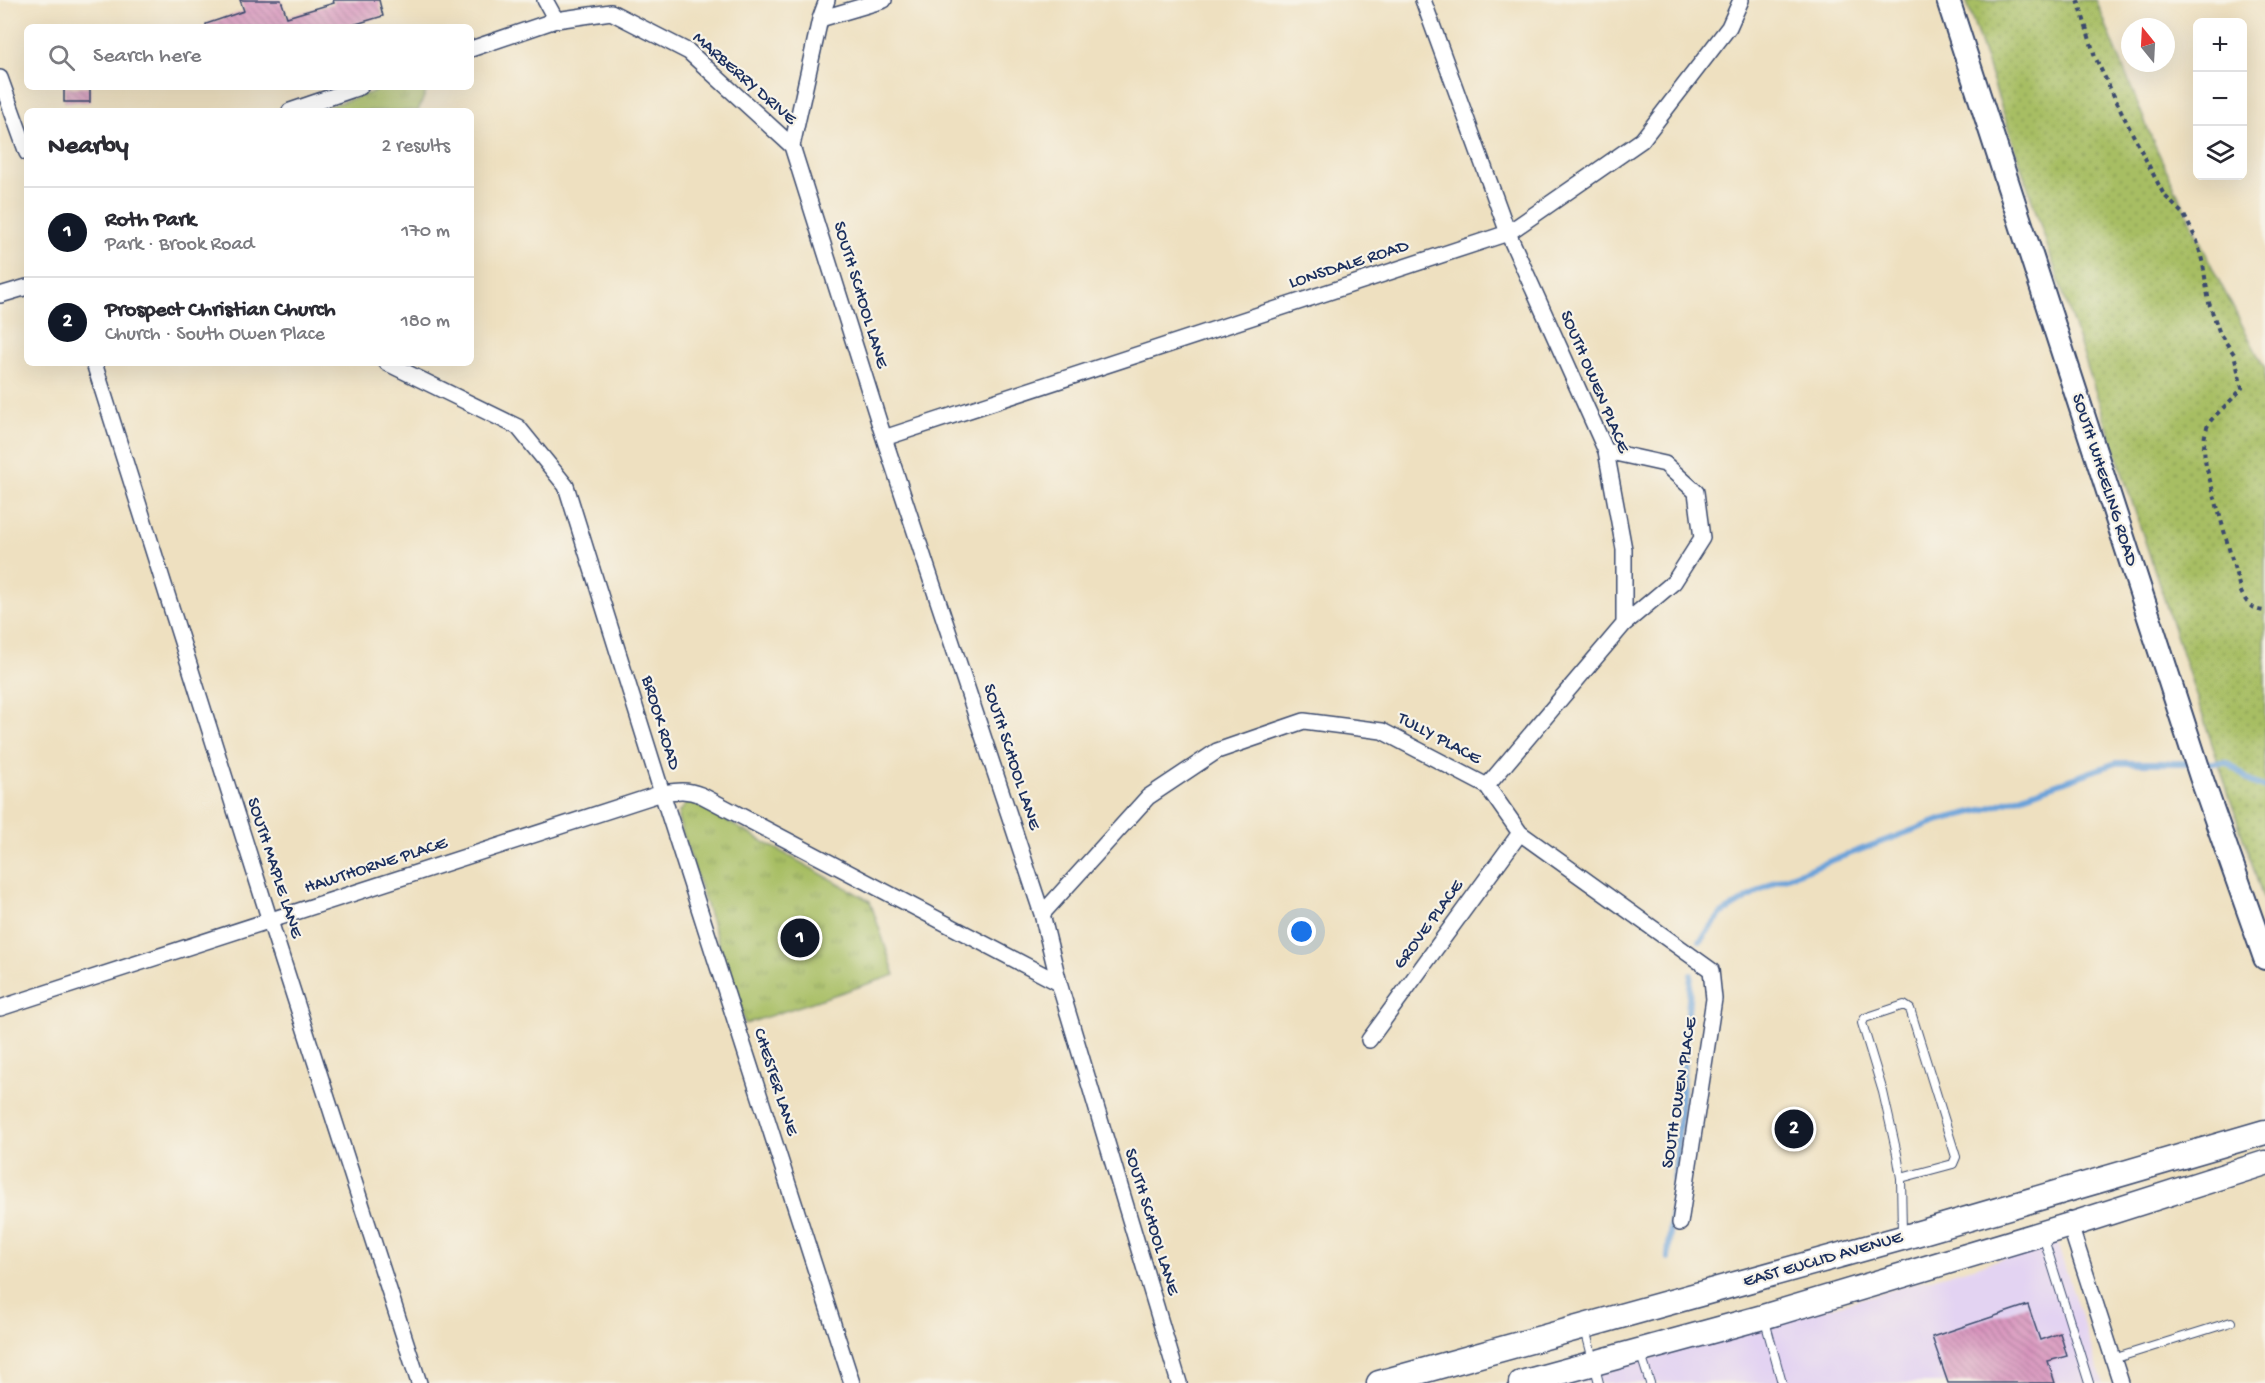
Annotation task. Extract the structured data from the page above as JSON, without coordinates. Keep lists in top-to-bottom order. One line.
{"streets":{"main road":["EAST EUCLID AVENUE"],"street":["MARBERRY DRIVE","LONSDALE ROAD","SOUTH SCHOOL LANE","SOUTH OWEN PLACE","SOUTH WHEELING ROAD","BROOK ROAD","TULLY PLACE","HAWTHORNE PLACE","SOUTH MAPLE LANE","GROVE PLACE","CHESTER LANE"]},"crossings":[["MARBERRY DRIVE","SOUTH SCHOOL LANE"],["LONSDALE ROAD","SOUTH SCHOOL LANE"],["LONSDALE ROAD","SOUTH OWEN PLACE"],["SOUTH SCHOOL LANE","BROOK ROAD"],["SOUTH SCHOOL LANE","TULLY PLACE"],["SOUTH OWEN PLACE","TULLY PLACE"],["BROOK ROAD","HAWTHORNE PLACE"],["BROOK ROAD","CHESTER LANE"],["TULLY PLACE","GROVE PLACE"],["HAWTHORNE PLACE","SOUTH MAPLE LANE"],["HAWTHORNE PLACE","CHESTER LANE"]],"north":"top","page":{"map_buttons":["+","−"],"search":"Search here","heading":["Nearby","2 results"],"list":[{"mark":"1","name":"Roth Park","note":"Park · Brook Road","value":"170 m"},{"mark":"2","name":"Prospect Christian Church","note":"Church · South Owen Place","value":"180 m"}],"pins":["1","2"]}}
